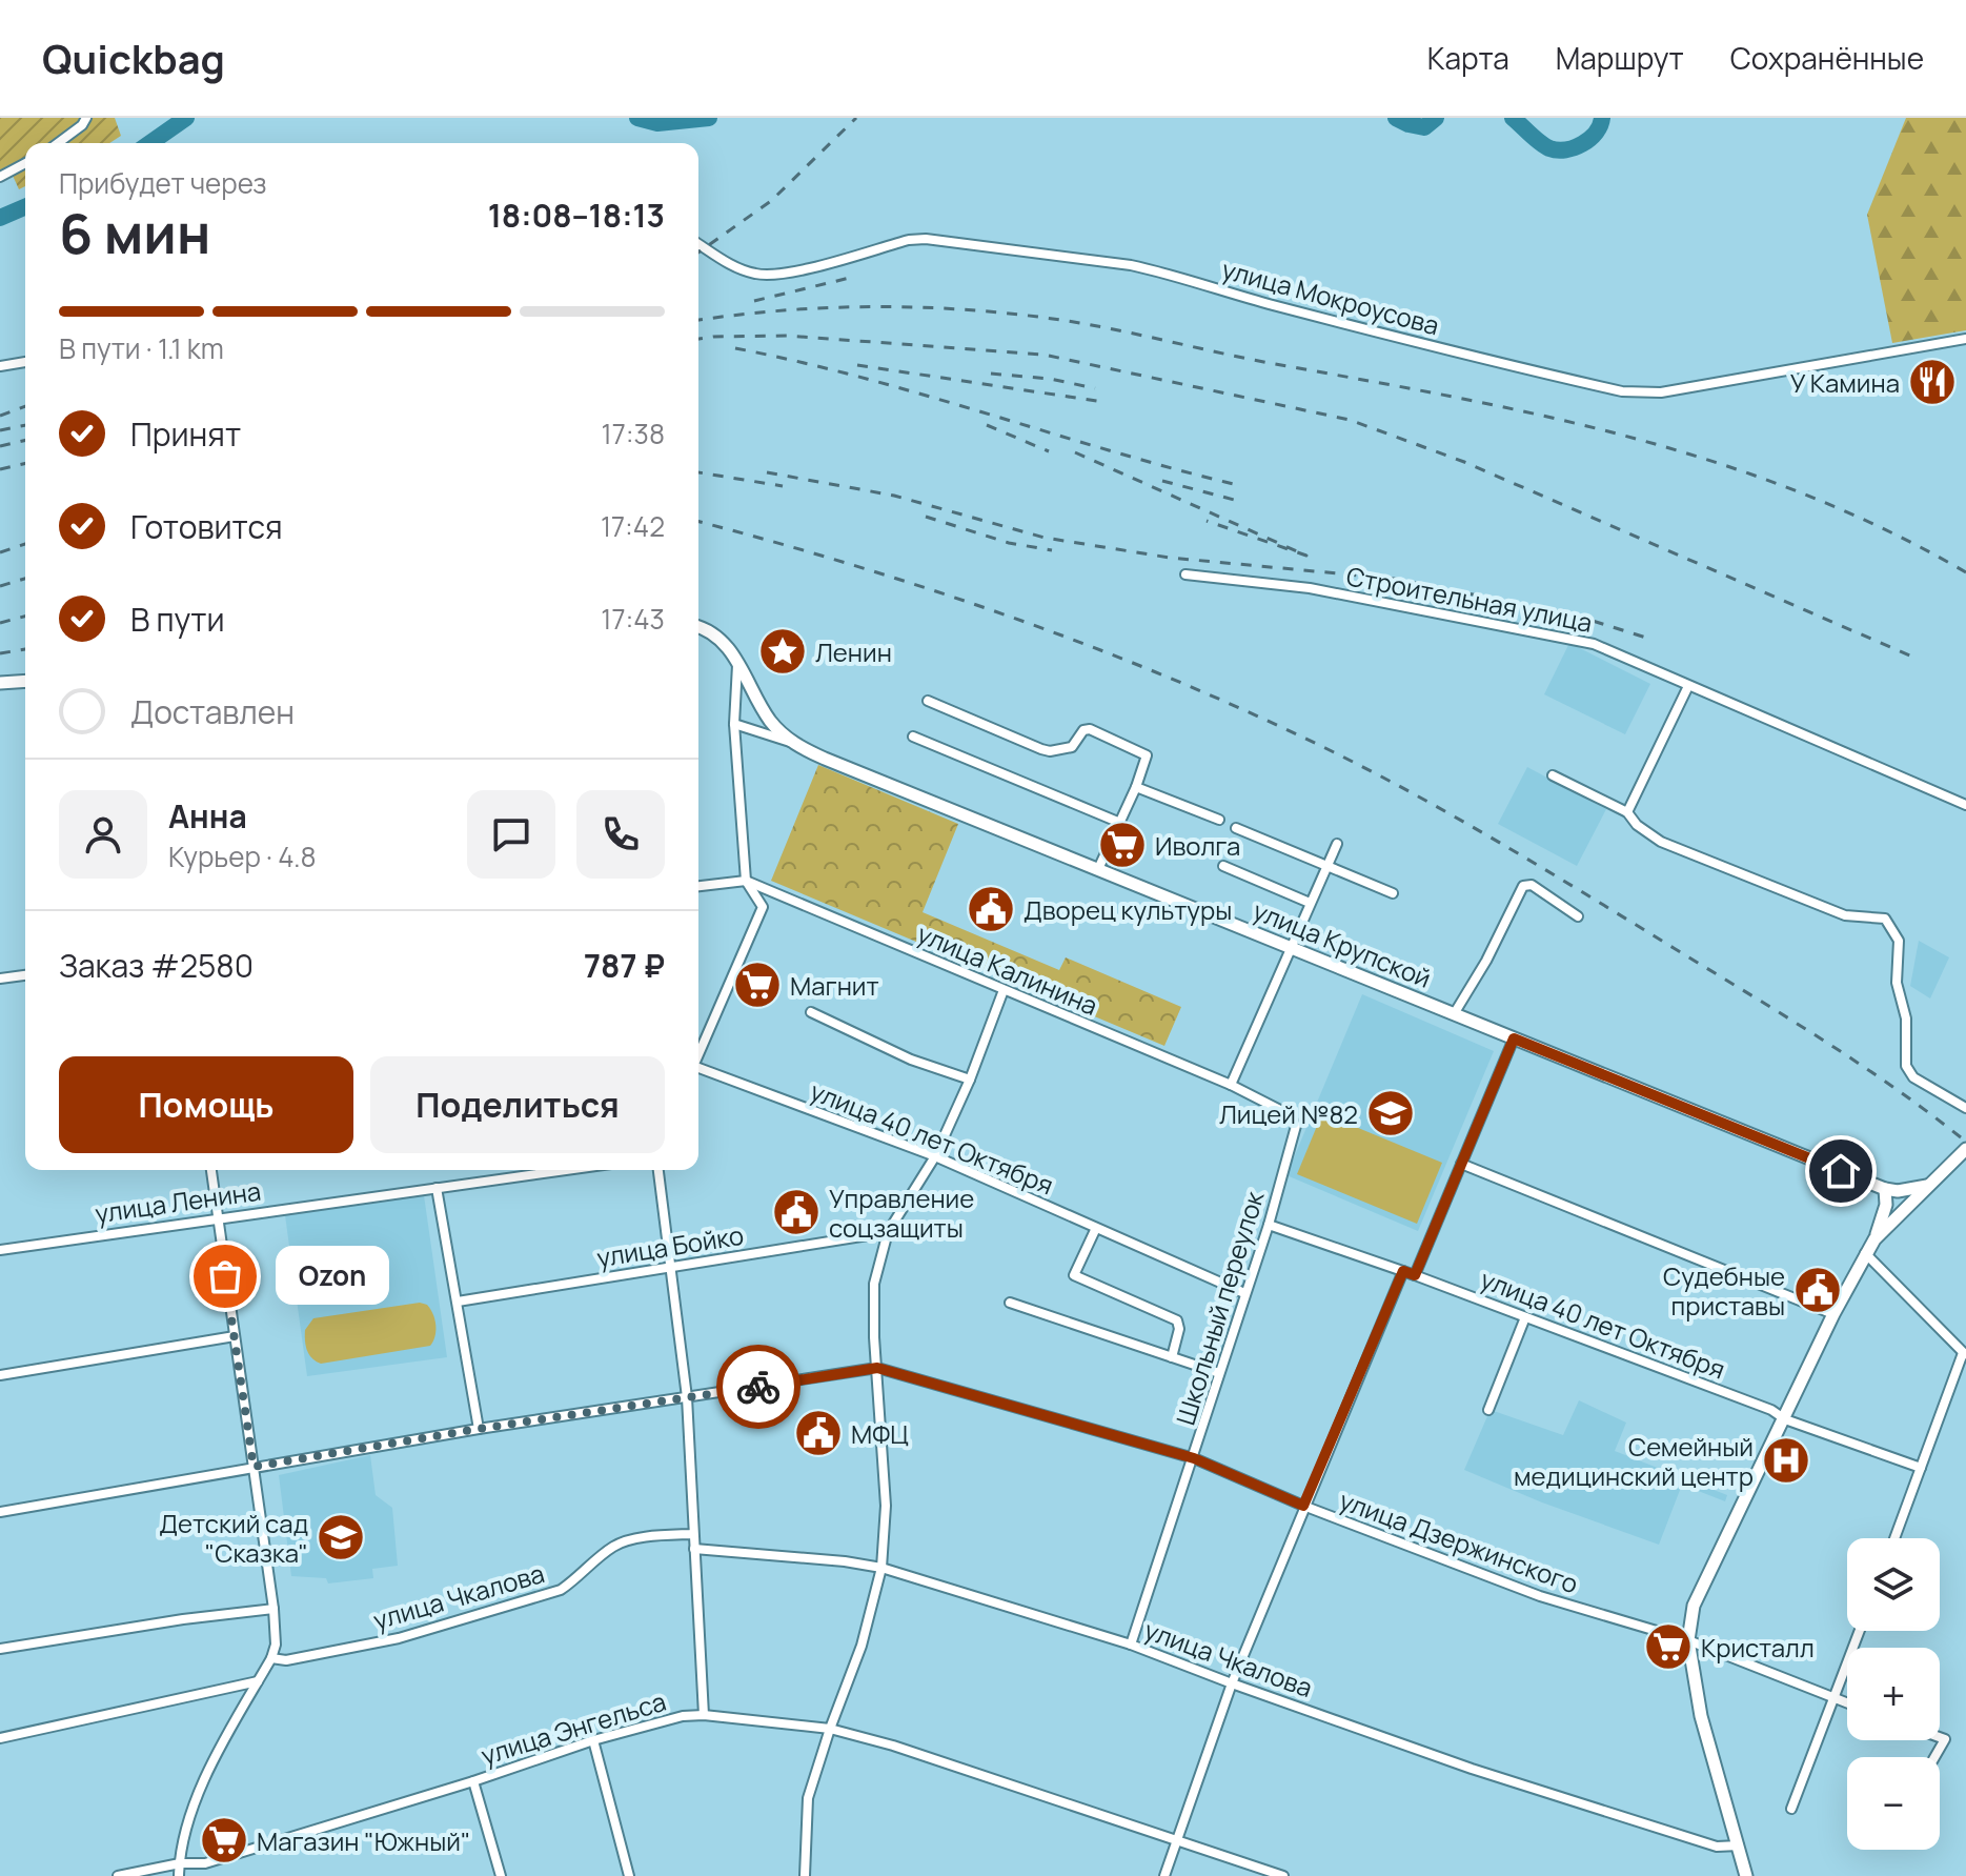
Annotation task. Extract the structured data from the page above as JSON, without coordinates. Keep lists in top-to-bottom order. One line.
{"streets":{"main road":["улица Крупской"],"street":["улица Мокроусова","Строительная улица","улица Калинина","улица 40 лет Октября","улица Ленина","улица Бойко","Школьный переулок","улица Дзержинского","улица Чкалова","улица Энгельса"]},"crossings":[["улица Калинина","Школьный переулок"],["улица 40 лет Октября","Школьный переулок"],["Школьный переулок","улица Дзержинского"],["Школьный переулок","улица Чкалова"]],"places":{"restaurant":["У Камина"],"place":["Ленин"],"supermarket":["Иволга","Магнит","Кристалл","Магазин \"Южный\""],"public building":["Дворец культуры","Управление соцзащиты","Судебные приставы","МФЦ"],"school or university":["Лицей №82","Детский сад \"Сказка\""],"other":["Ozon"],"hospital":["Семейный медицинский центр"]},"page":{"header":"Quickbag","nav":["Карта","Маршрут","Сохранённые"],"heading":["6 мин","Прибудет через","18:08–18:13"],"panel":["Анна","Курьер · 4.8","Заказ #2580","787 ₽"],"bar":"В пути · 1.1 km","list":[["Принят","17:38"],["Готовится","17:42"],["В пути","17:43"],"Доставлен"],"buttons":["Помощь","Поделиться"],"bubble":"Ozon","map_buttons":["+","−"]}}
